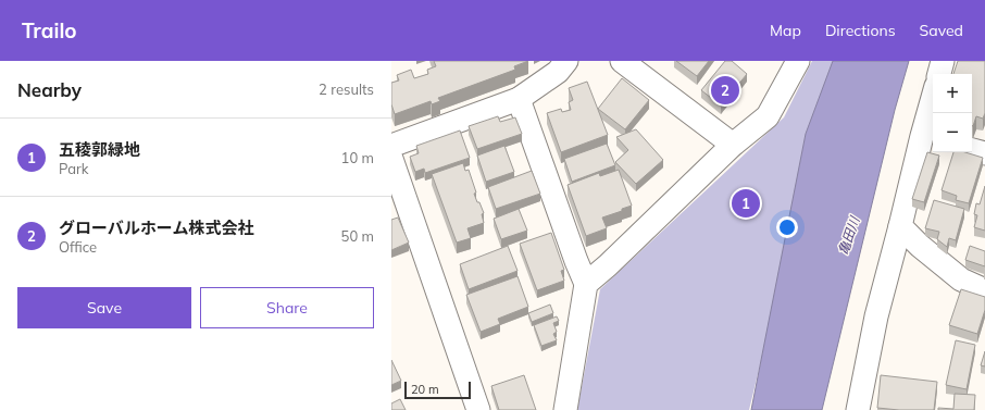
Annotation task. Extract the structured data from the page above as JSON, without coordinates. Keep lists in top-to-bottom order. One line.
{"water":["亀田川"],"scale_bar":"20 m","page":{"header":"Trailo","nav":["Map","Directions","Saved"],"heading":["Nearby","2 results"],"map_buttons":["+","−"],"pins":["2","1"],"list":[{"mark":"1","name":"五稜郭緑地","note":"Park","value":"10 m"},{"mark":"2","name":"グローバルホーム株式会社","note":"Office","value":"50 m"}],"buttons":["Save","Share"],"scale":"20 m"}}
